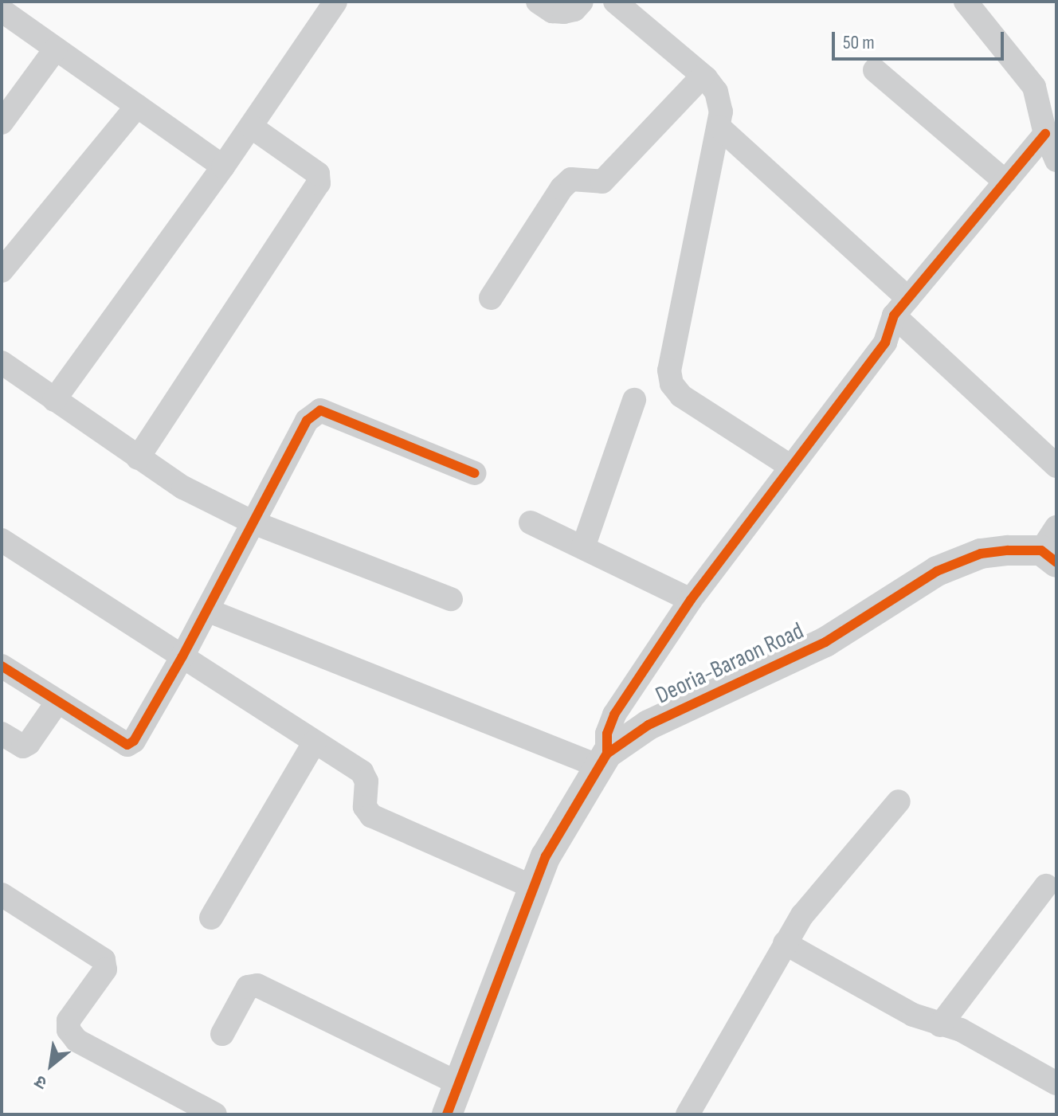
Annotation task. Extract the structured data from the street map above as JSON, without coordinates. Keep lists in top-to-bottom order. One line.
{"streets":{"street":["Deoria-Baraon Road"]},"scale_bar":"50 m","north":"bottom left"}
